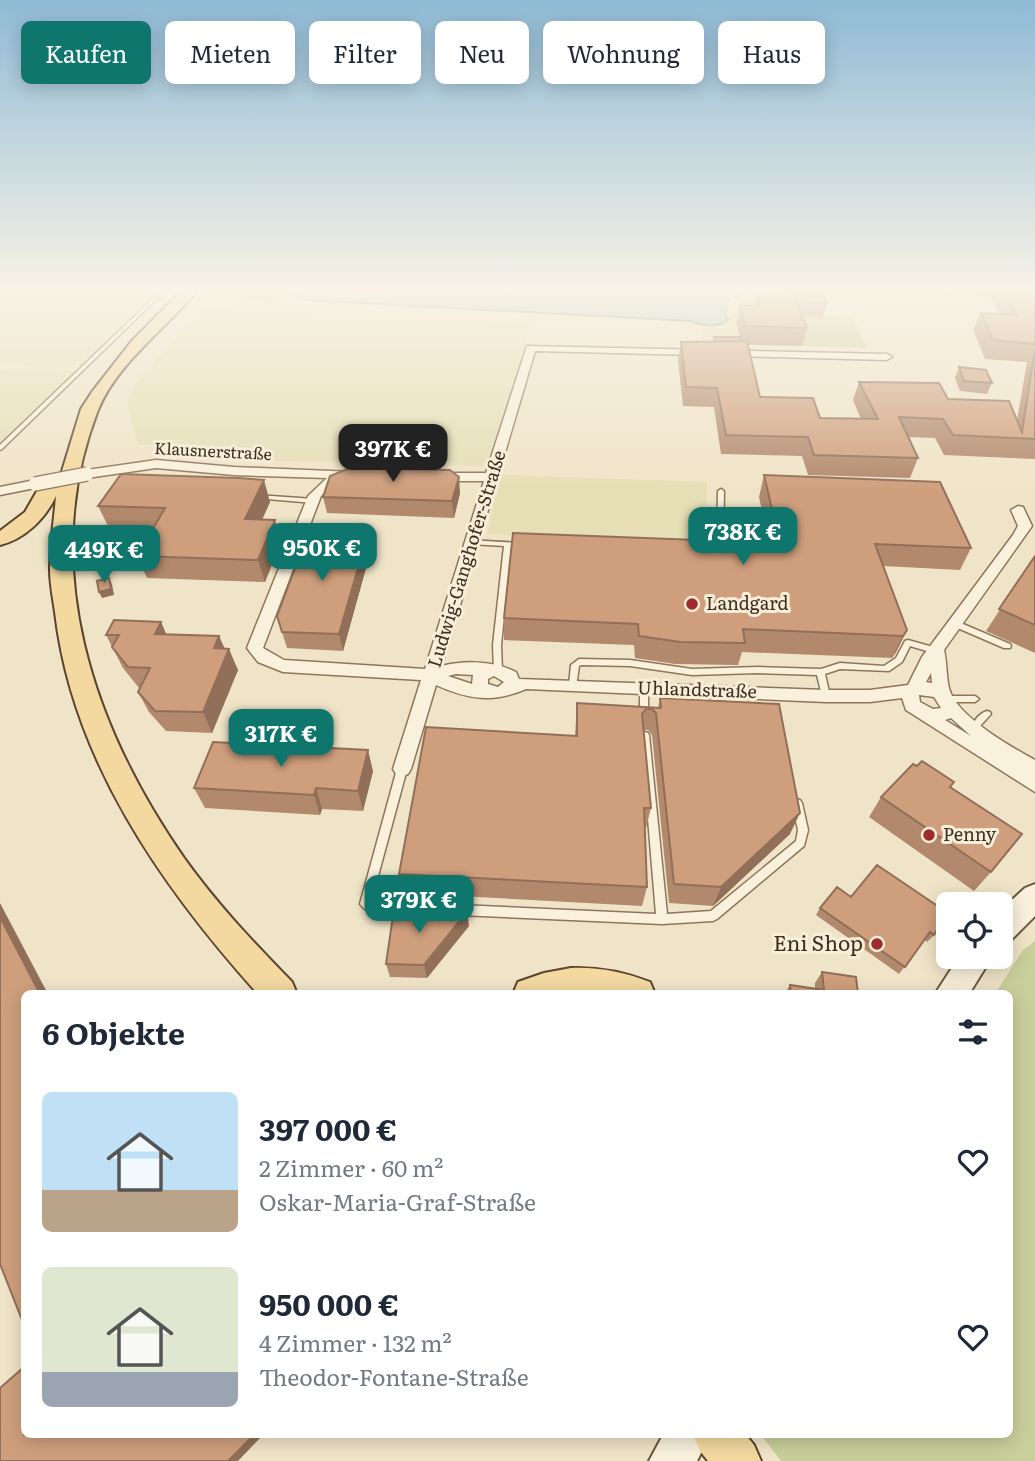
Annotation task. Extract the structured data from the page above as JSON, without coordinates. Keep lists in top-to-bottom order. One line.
{"streets":{"street":["Klausnerstraße","Ludwig-Ganghofer-Straße","Uhlandstraße"]},"crossings":[["Klausnerstraße","Uhlandstraße"],["Ludwig-Ganghofer-Straße","Uhlandstraße"]],"places":["Landgard","Penny","Eni Shop"],"page":{"chip":["Kaufen","Mieten","Filter","Neu","Wohnung","Haus"],"price":["397K €","738K €","950K €","449K €","317K €","379K €"],"heading":"6 Objekte","list":[{"name":"397 000 €","note":"2 Zimmer · 60 m² · Oskar-Maria-Graf-Straße"},{"name":"950 000 €","note":"4 Zimmer · 132 m² · Theodor-Fontane-Straße"}]}}
